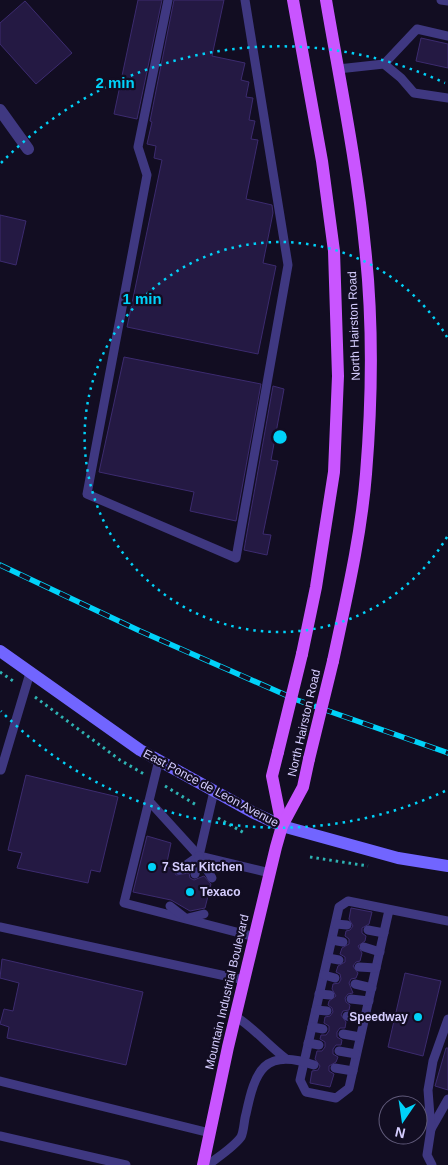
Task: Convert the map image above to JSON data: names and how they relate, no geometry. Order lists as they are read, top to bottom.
{
  "streets": {
    "main road": ["North Hairston Road", "East Ponce de Leon Avenue", "Mountain Industrial Boulevard"]
  },
  "crossings": [
    ["North Hairston Road", "East Ponce de Leon Avenue"],
    ["North Hairston Road", "Mountain Industrial Boulevard"],
    ["East Ponce de Leon Avenue", "Mountain Industrial Boulevard"]
  ],
  "places": ["7 Star Kitchen", "Texaco", "Speedway"],
  "north": "bottom",
  "rings": ["2 min", "1 min"]
}
